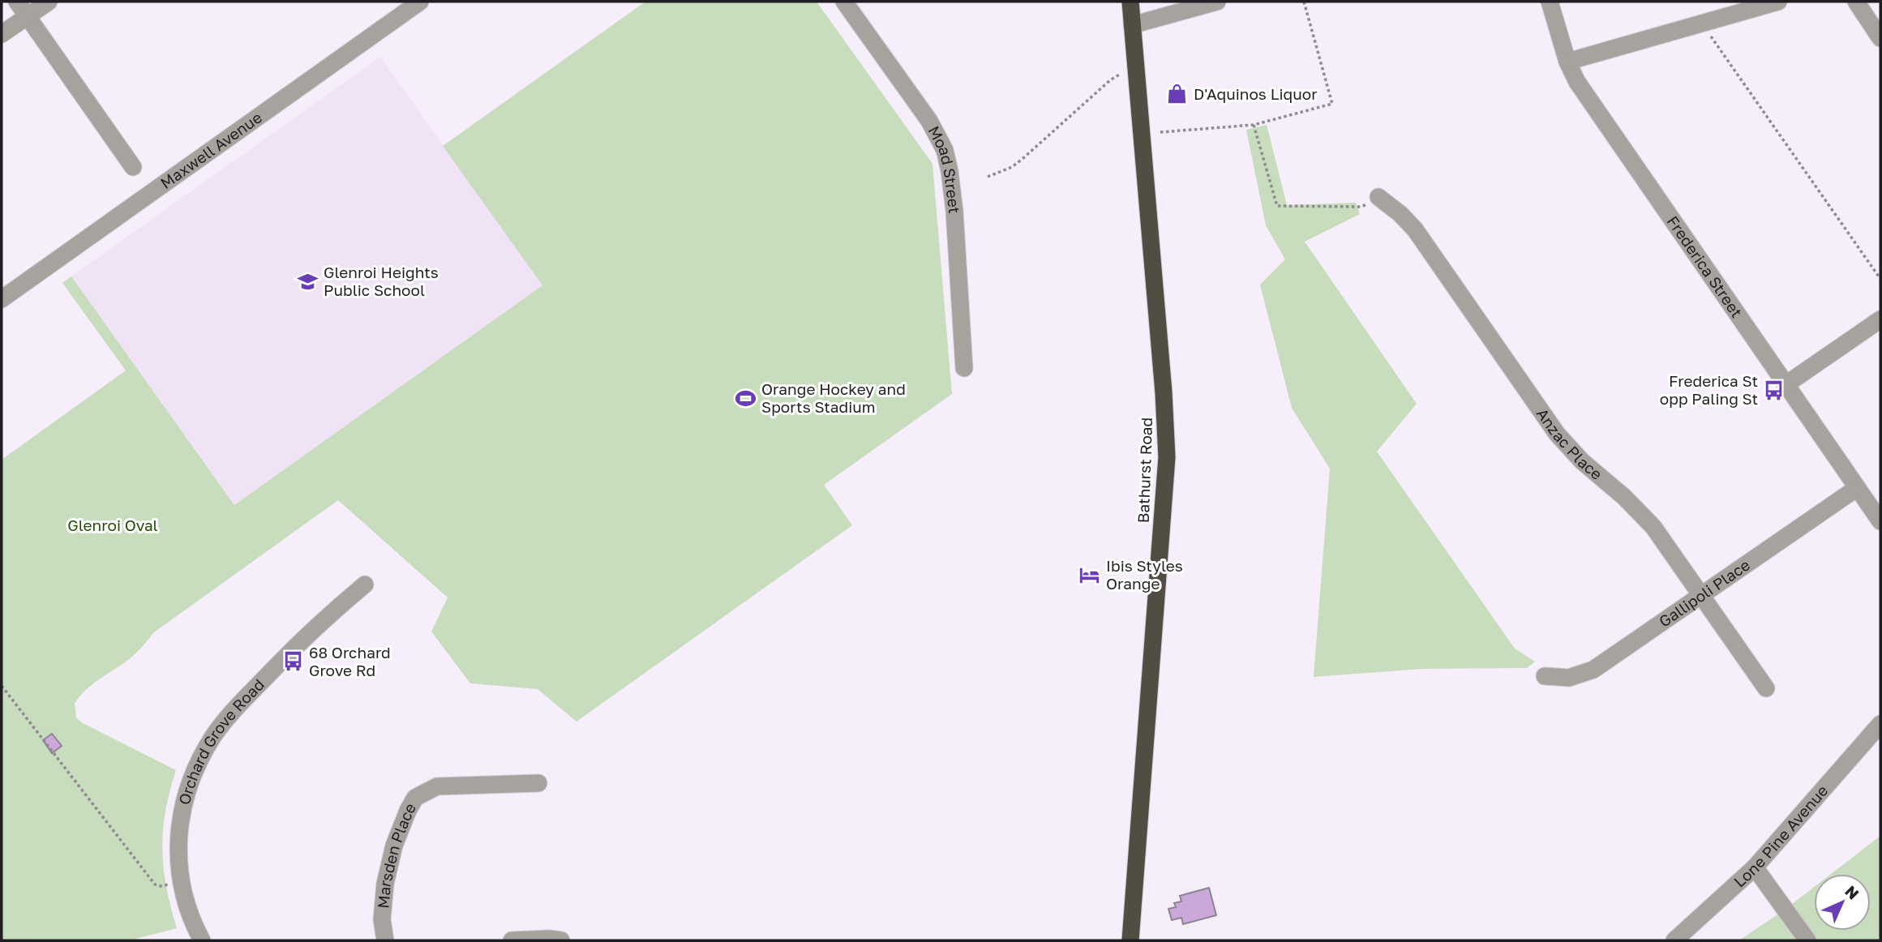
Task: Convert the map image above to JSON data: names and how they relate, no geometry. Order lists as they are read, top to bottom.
{
  "streets": {
    "highway": ["Bathurst Road"],
    "street": [
      "Maxwell Avenue",
      "Moad Street",
      "Frederica Street",
      "Anzac Place",
      "Gallipoli Place",
      "Orchard Grove Road",
      "Lone Pine Avenue",
      "Marsden Place"
    ]
  },
  "crossings": [
    ["Frederica Street", "Gallipoli Place"],
    ["Anzac Place", "Gallipoli Place"]
  ],
  "parks": ["Glenroi Oval"],
  "places": {
    "shop": ["D'Aquinos Liquor"],
    "school or university": ["Glenroi Heights Public School"],
    "bus stop": ["Frederica St opp Paling St", "68 Orchard Grove Rd"],
    "sports": ["Orange Hockey and Sports Stadium"],
    "hotel": ["Ibis Styles Orange"]
  },
  "north": "top right"
}
